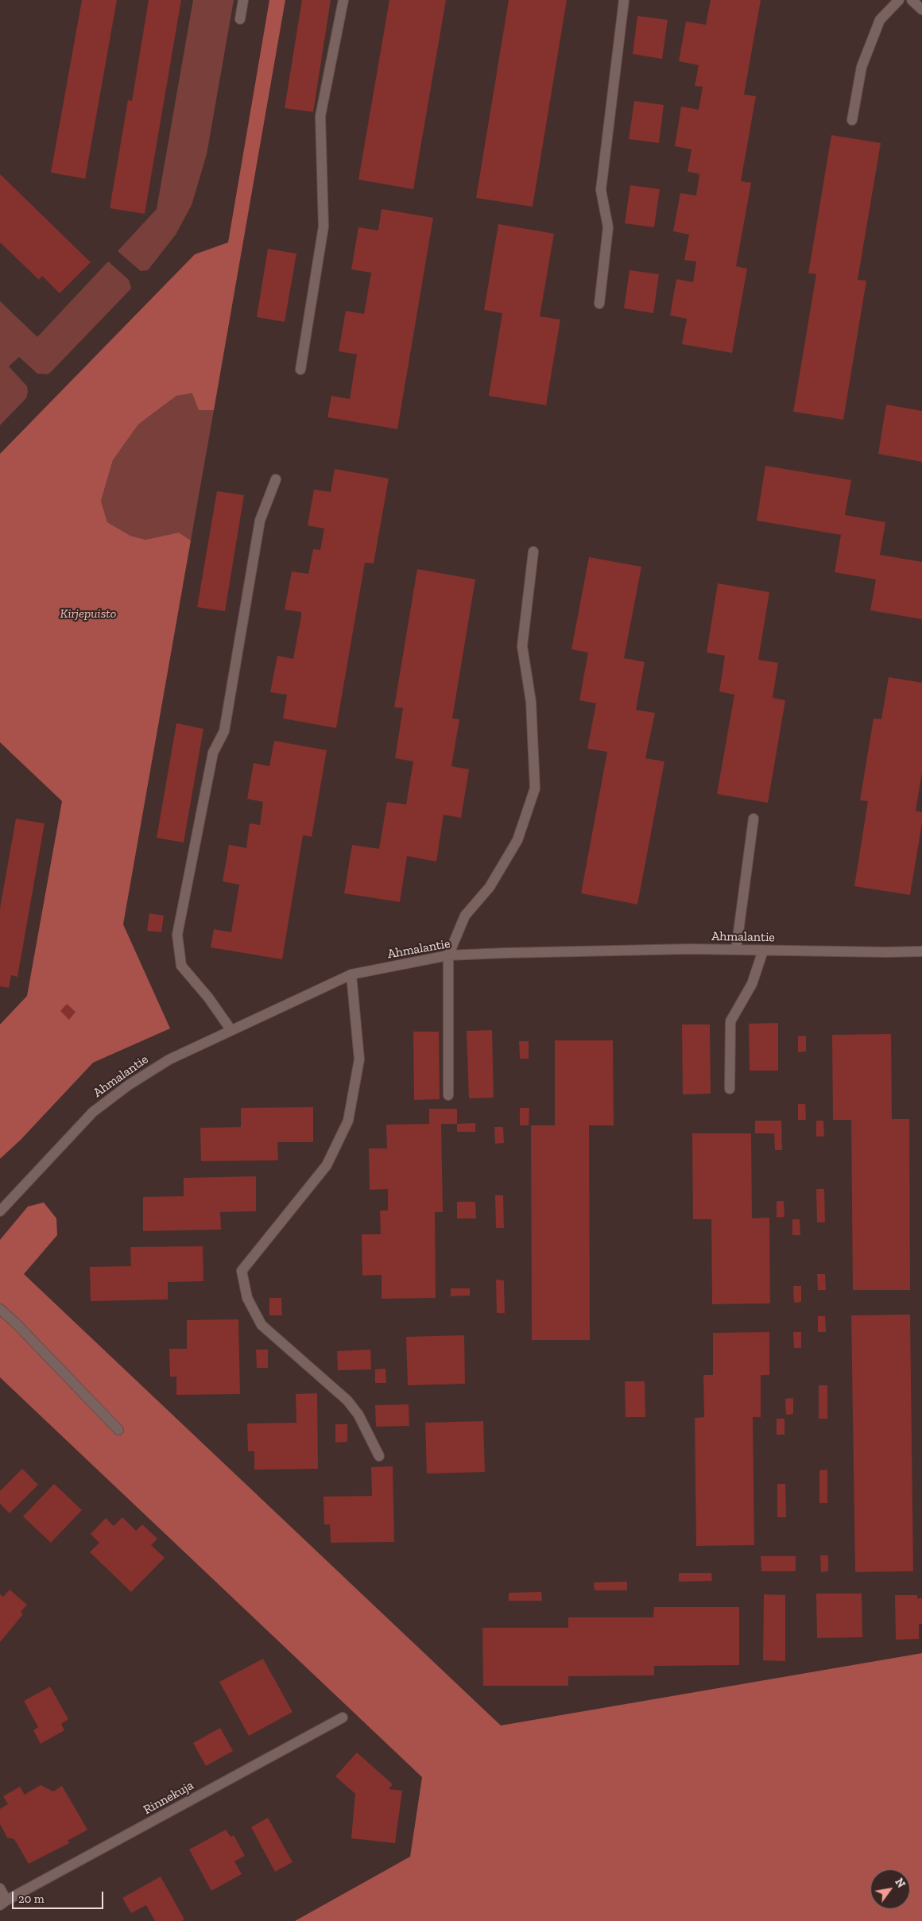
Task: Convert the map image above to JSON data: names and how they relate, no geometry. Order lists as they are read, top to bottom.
{
  "streets": {
    "street": ["Ahmalantie", "Rinnekuja"]
  },
  "parks": ["Kirjepuisto"],
  "scale_bar": "20 m",
  "north": "top right"
}
